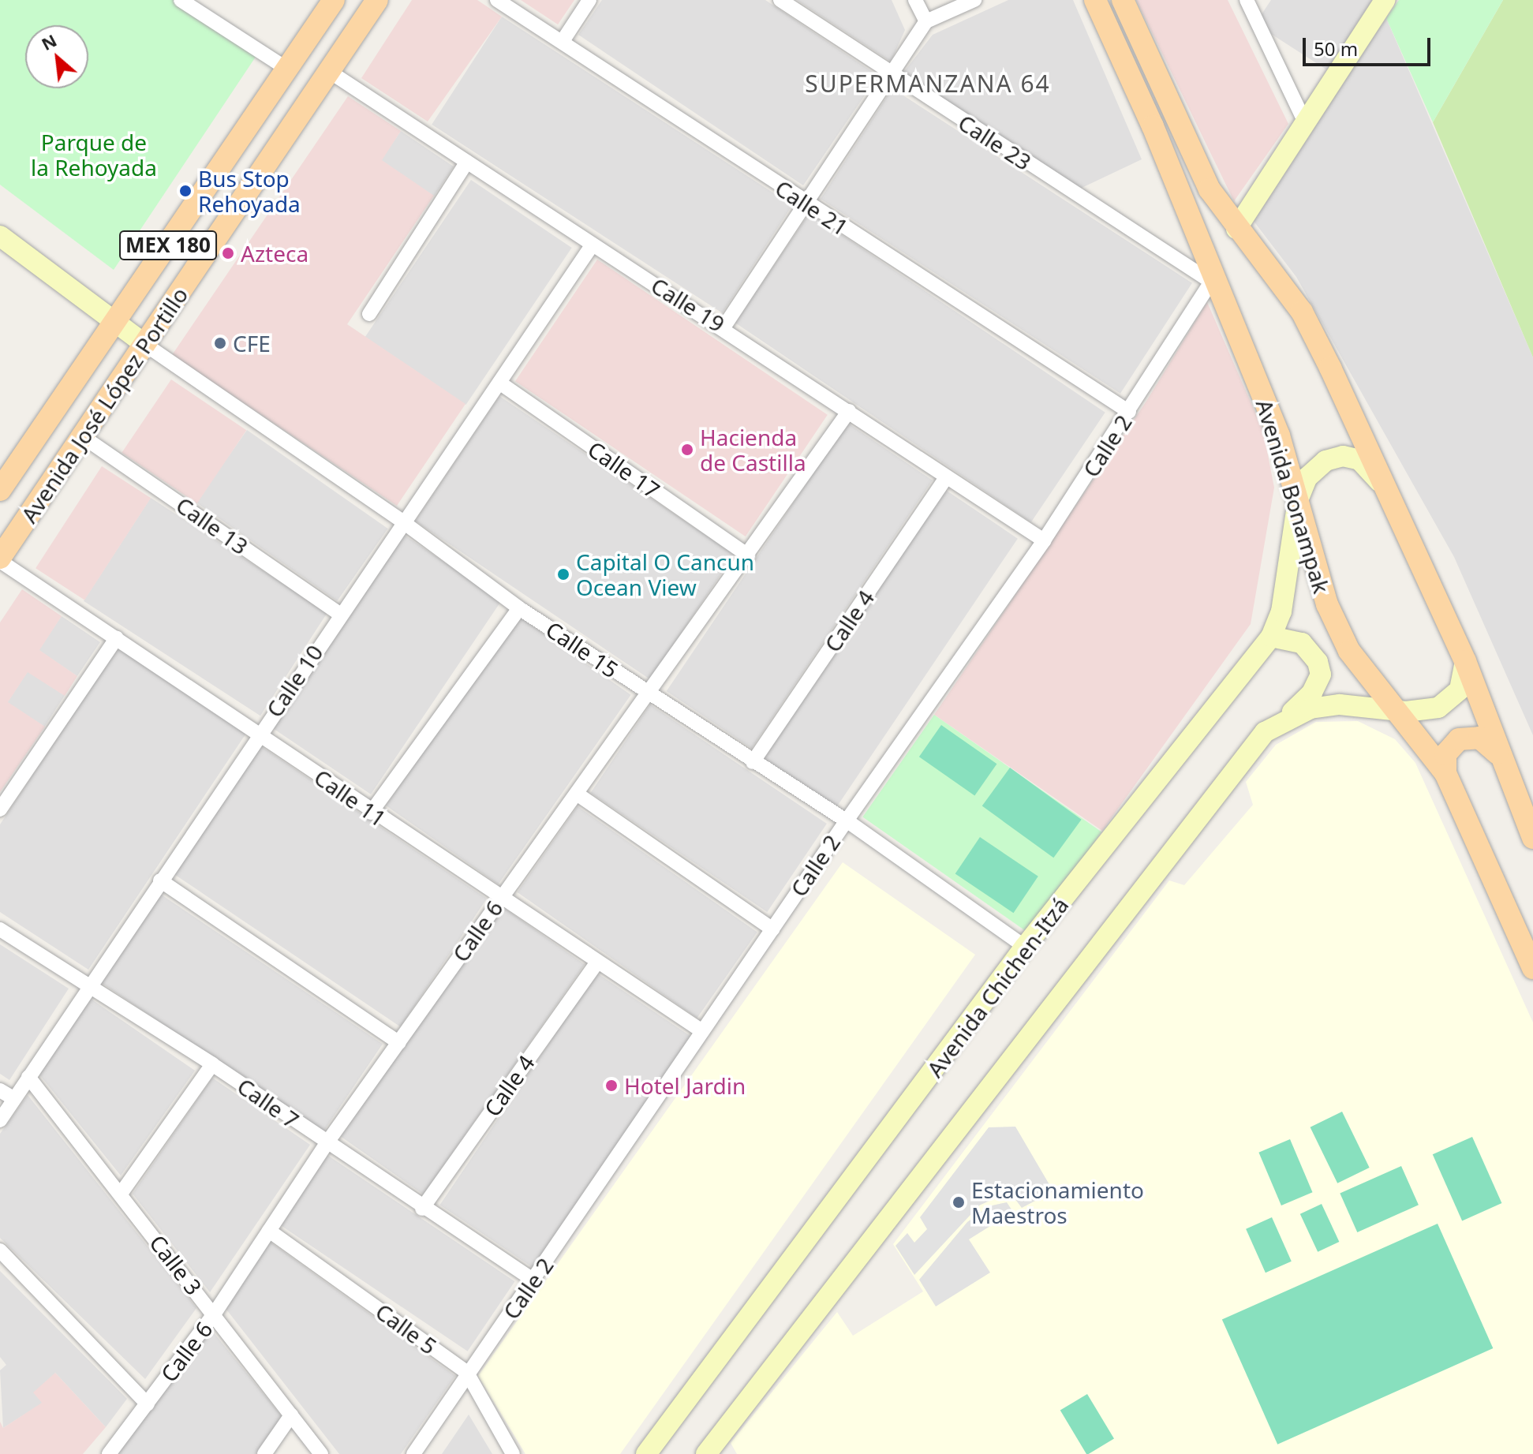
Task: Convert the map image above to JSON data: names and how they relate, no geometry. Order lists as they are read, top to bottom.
{
  "streets": {
    "main road": [
      "MEX 180",
      "Avenida José López Portillo",
      "Avenida Bonampak",
      "Avenida Chichen-Itzá"
    ],
    "street": [
      "Calle 23",
      "Calle 21",
      "Calle 19",
      "Calle 2",
      "Calle 17",
      "Calle 13",
      "Calle 4",
      "Calle 15",
      "Calle 10",
      "Calle 11",
      "Calle 6",
      "Calle 7",
      "Calle 3",
      "Calle 5"
    ]
  },
  "crossings": [
    ["Calle 23", "Calle 2"],
    ["Calle 23", "Avenida Bonampak"],
    ["Calle 21", "Calle 2"],
    ["Calle 19", "Avenida José López Portillo"],
    ["Calle 19", "Calle 2"],
    ["Calle 19", "Calle 4"],
    ["Calle 19", "Calle 10"],
    ["Calle 19", "Calle 6"],
    ["Avenida José López Portillo", "Calle 13"],
    ["Avenida José López Portillo", "Calle 15"],
    ["Avenida José López Portillo", "Calle 11"],
    ["Calle 2", "Avenida Bonampak"],
    ["Calle 2", "Calle 15"],
    ["Calle 2", "Calle 11"],
    ["Calle 2", "Calle 7"],
    ["Calle 2", "Calle 5"],
    ["Calle 17", "Calle 10"],
    ["Calle 17", "Calle 6"],
    ["Avenida Bonampak", "Avenida Chichen-Itzá"],
    ["Calle 13", "Calle 10"],
    ["Calle 4", "Calle 15"],
    ["Calle 4", "Calle 11"],
    ["Calle 4", "Calle 7"],
    ["Calle 15", "Calle 10"],
    ["Calle 15", "Calle 6"],
    ["Calle 15", "Avenida Chichen-Itzá"],
    ["Calle 10", "Calle 11"],
    ["Calle 10", "Calle 7"],
    ["Calle 10", "Calle 3"],
    ["Calle 11", "Calle 6"],
    ["Calle 6", "Calle 7"],
    ["Calle 6", "Calle 3"],
    ["Calle 6", "Calle 5"]
  ],
  "districts": ["SUPERMANZANA 64"],
  "parks": ["Parque de la Rehoyada"],
  "places": [
    "Bus Stop Rehoyada",
    "Azteca",
    "CFE",
    "Hacienda de Castilla",
    "Capital O Cancun Ocean View",
    "Hotel Jardin",
    "Estacionamiento Maestros"
  ],
  "scale_bar": "50 m",
  "north": "top left"
}
